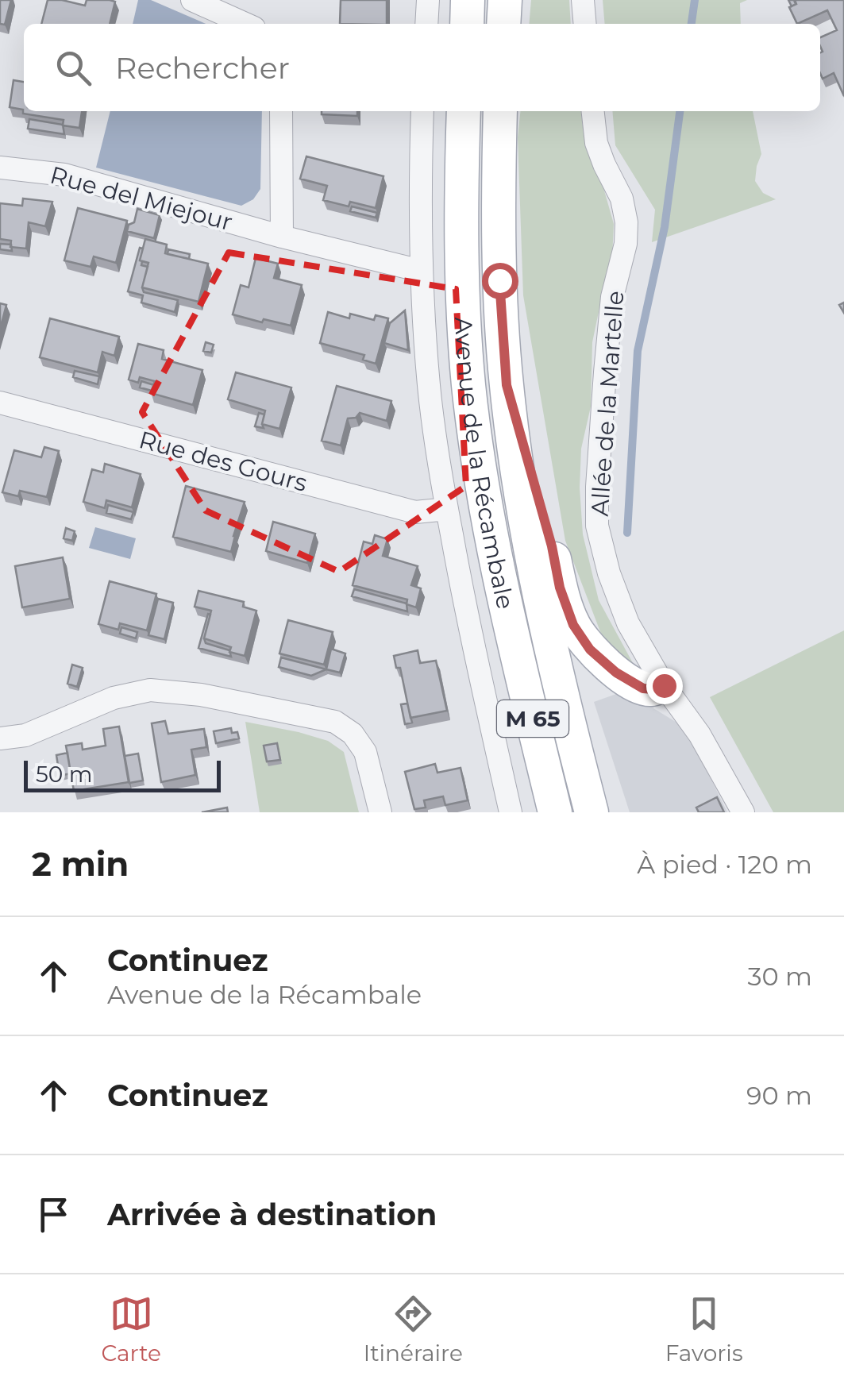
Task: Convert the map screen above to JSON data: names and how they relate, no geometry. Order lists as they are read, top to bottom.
{
  "streets": {
    "main road": ["Avenue de la Récambale", "M 65"],
    "street": ["Rue del Miejour", "Allée de la Martelle", "Rue des Gours"]
  },
  "scale_bar": "50 m",
  "page": {
    "search": "Rechercher",
    "scale": "50 m",
    "heading": ["2 min", "À pied · 120 m"],
    "list": [
      ["Continuez", "Avenue de la Récambale", "30 m"],
      ["Continuez", "90 m"],
      "Arrivée à destination"
    ],
    "nav": ["Carte", "Itinéraire", "Favoris"]
  }
}
